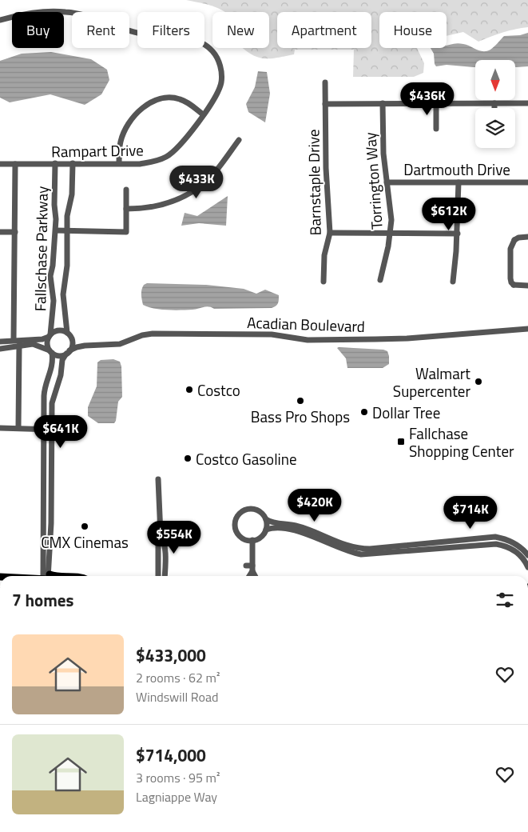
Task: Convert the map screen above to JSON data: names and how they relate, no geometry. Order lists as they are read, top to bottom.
{
  "streets": {
    "street": [
      "Rampart Drive",
      "Dartmouth Drive",
      "Torrington Way",
      "Barnstaple Drive",
      "Fallschase Parkway",
      "Acadian Boulevard"
    ]
  },
  "crossings": [
    ["Rampart Drive", "Fallschase Parkway"],
    ["Dartmouth Drive", "Torrington Way"],
    ["Fallschase Parkway", "Acadian Boulevard"]
  ],
  "places": {
    "other": [
      "Walmart Supercenter",
      "Costco",
      "Bass Pro Shops",
      "Dollar Tree",
      "Costco Gasoline",
      "CMX Cinemas"
    ],
    "transit": ["Fallchase Shopping Center"]
  },
  "north": "bottom",
  "page": {
    "chip": [
      "Buy",
      "Rent",
      "Filters",
      "New",
      "Apartment",
      "House"
    ],
    "price": [
      "$436K",
      "$433K",
      "$612K",
      "$641K",
      "$420K",
      "$714K",
      "$554K"
    ],
    "heading": "7 homes",
    "list": [
      {
        "name": "$433,000",
        "note": "2 rooms · 62 m² · Windswill Road"
      },
      {
        "name": "$714,000",
        "note": "3 rooms · 95 m² · Lagniappe Way"
      }
    ]
  }
}
